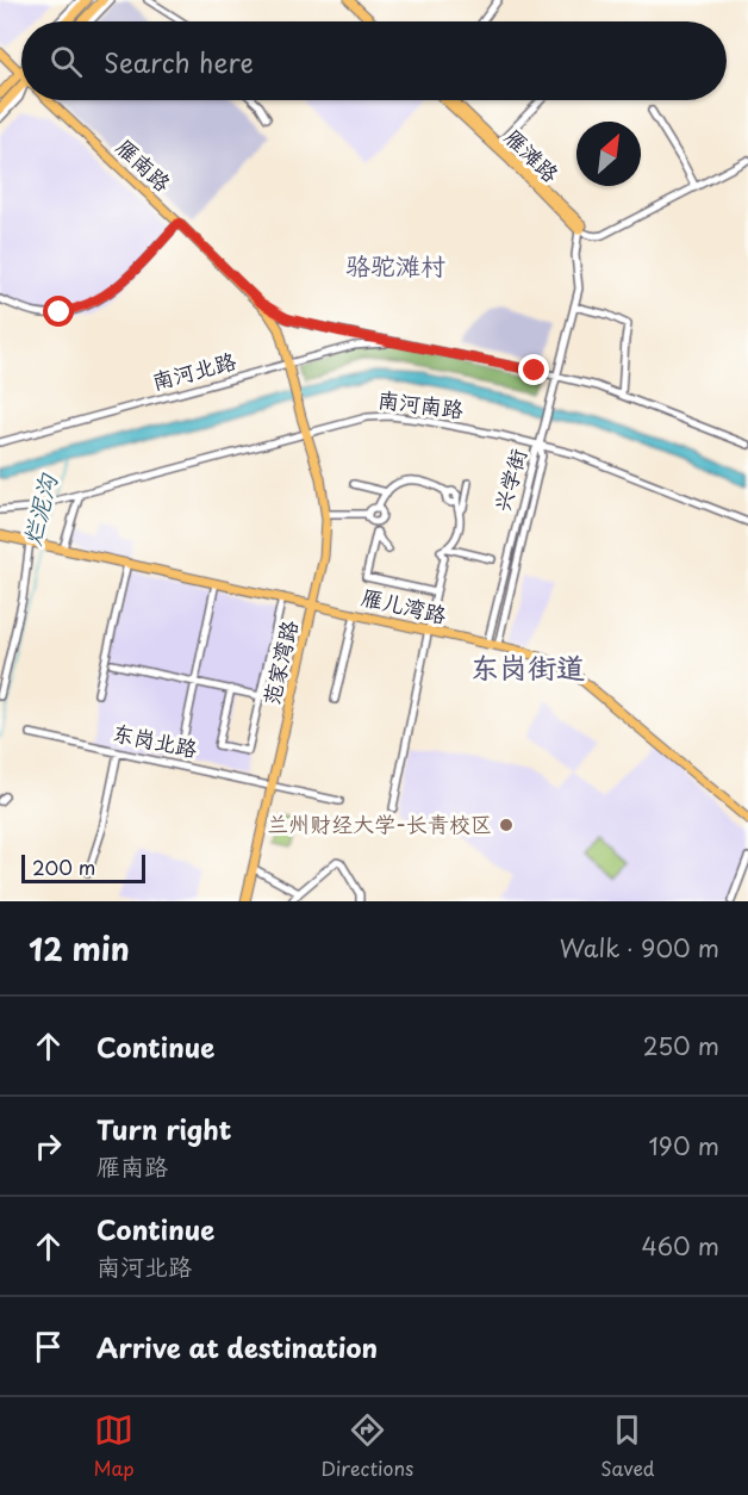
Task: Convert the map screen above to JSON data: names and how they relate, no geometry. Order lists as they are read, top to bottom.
{
  "streets": {
    "main road": [
      "雁滩路",
      "雁南路",
      "雁儿湾路",
      "范家湾路"
    ],
    "street": [
      "南河北路",
      "南河南路",
      "兴学街",
      "东岗北路"
    ]
  },
  "crossings": [
    ["雁南路", "南河北路"],
    ["雁南路", "范家湾路"],
    ["南河南路", "兴学街"],
    ["南河南路", "范家湾路"],
    ["兴学街", "雁儿湾路"],
    ["雁儿湾路", "范家湾路"],
    ["范家湾路", "东岗北路"]
  ],
  "districts": ["骆驼滩村", "东岗街道"],
  "water": ["烂泥沟"],
  "places": ["兰州财经大学-长青校区"],
  "scale_bar": "200 m",
  "north": "top right",
  "page": {
    "search": "Search here",
    "scale": "200 m",
    "heading": ["12 min", "Walk · 900 m"],
    "list": [
      ["Continue", "250 m"],
      ["Turn right", "雁南路", "190 m"],
      ["Continue", "南河北路", "460 m"],
      "Arrive at destination"
    ],
    "nav": ["Map", "Directions", "Saved"]
  }
}
